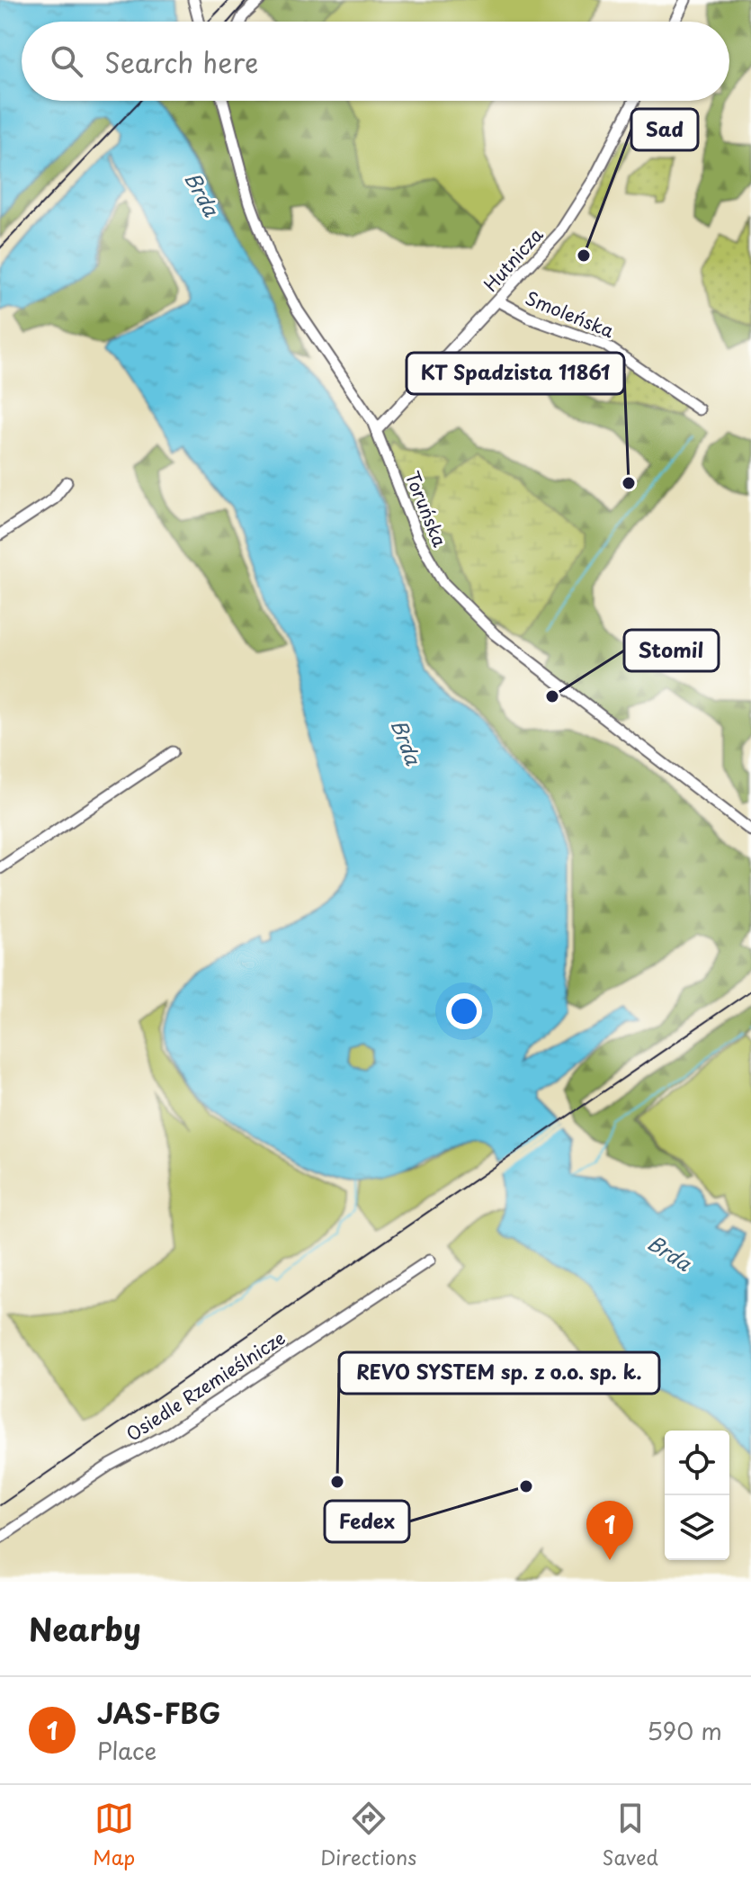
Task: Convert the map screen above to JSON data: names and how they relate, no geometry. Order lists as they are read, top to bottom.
{
  "streets": {
    "street": [
      "Hutnicza",
      "Smoleńska",
      "Toruńska",
      "Osiedle Rzemieślnicze"
    ]
  },
  "crossings": [
    ["Hutnicza", "Smoleńska"],
    ["Hutnicza", "Toruńska"]
  ],
  "water": ["Brda"],
  "places": [
    "Sad",
    "KT Spadzista 11861",
    "Stomil",
    "REVO SYSTEM sp. z o.o. sp. k.",
    "Fedex"
  ],
  "page": {
    "search": "Search here",
    "pins": "1",
    "heading": "Nearby",
    "list": [
      {
        "mark": "1",
        "name": "JAS-FBG",
        "note": "Place",
        "value": "590 m"
      }
    ],
    "nav": ["Map", "Directions", "Saved"]
  }
}
